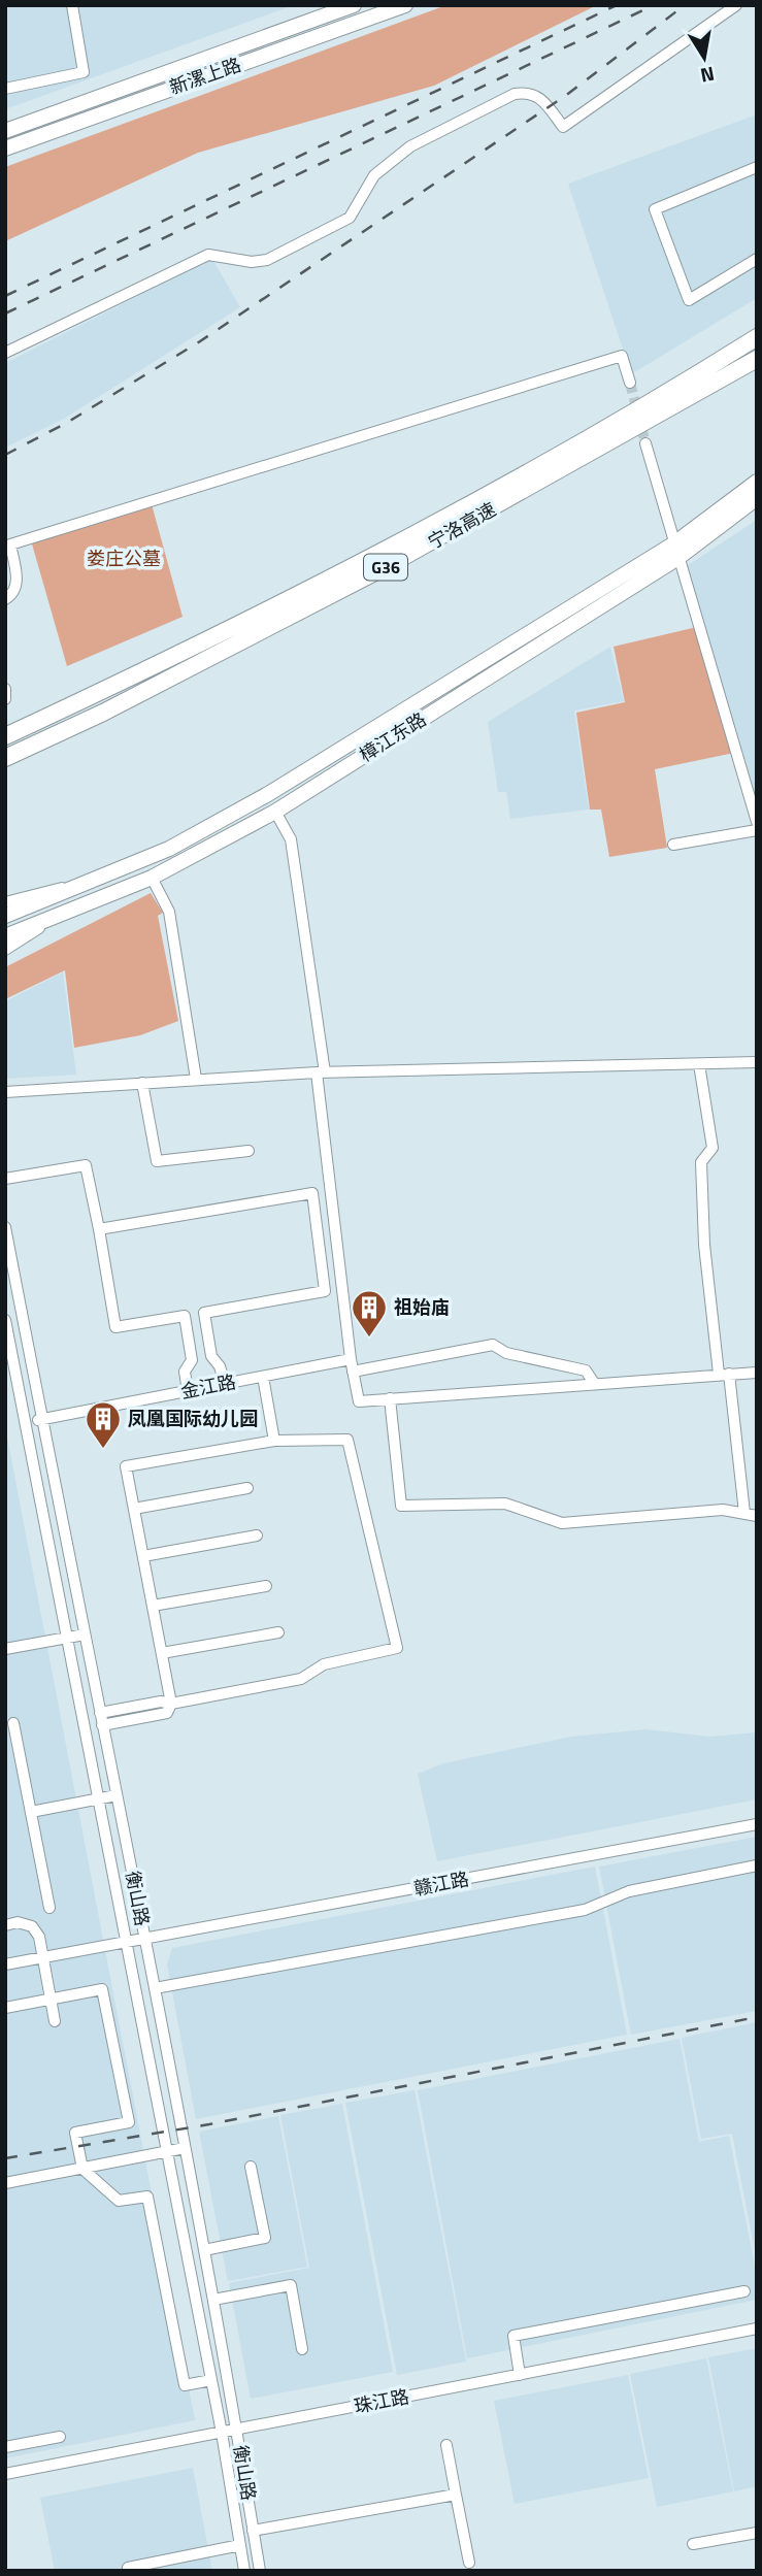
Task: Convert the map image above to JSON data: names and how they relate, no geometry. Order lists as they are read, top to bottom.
{
  "streets": {
    "highway": ["宁洛高速", "G36"],
    "main road": ["新漯上路", "樟江东路"],
    "street": [
      "金江路",
      "赣江路",
      "衡山路",
      "珠江路"
    ]
  },
  "crossings": [
    ["金江路", "衡山路"],
    ["赣江路", "衡山路"],
    ["衡山路", "珠江路"]
  ],
  "parks": ["娄庄公墓"],
  "places": {
    "building": ["祖始庙", "凤凰国际幼儿园"]
  },
  "north": "bottom"
}
